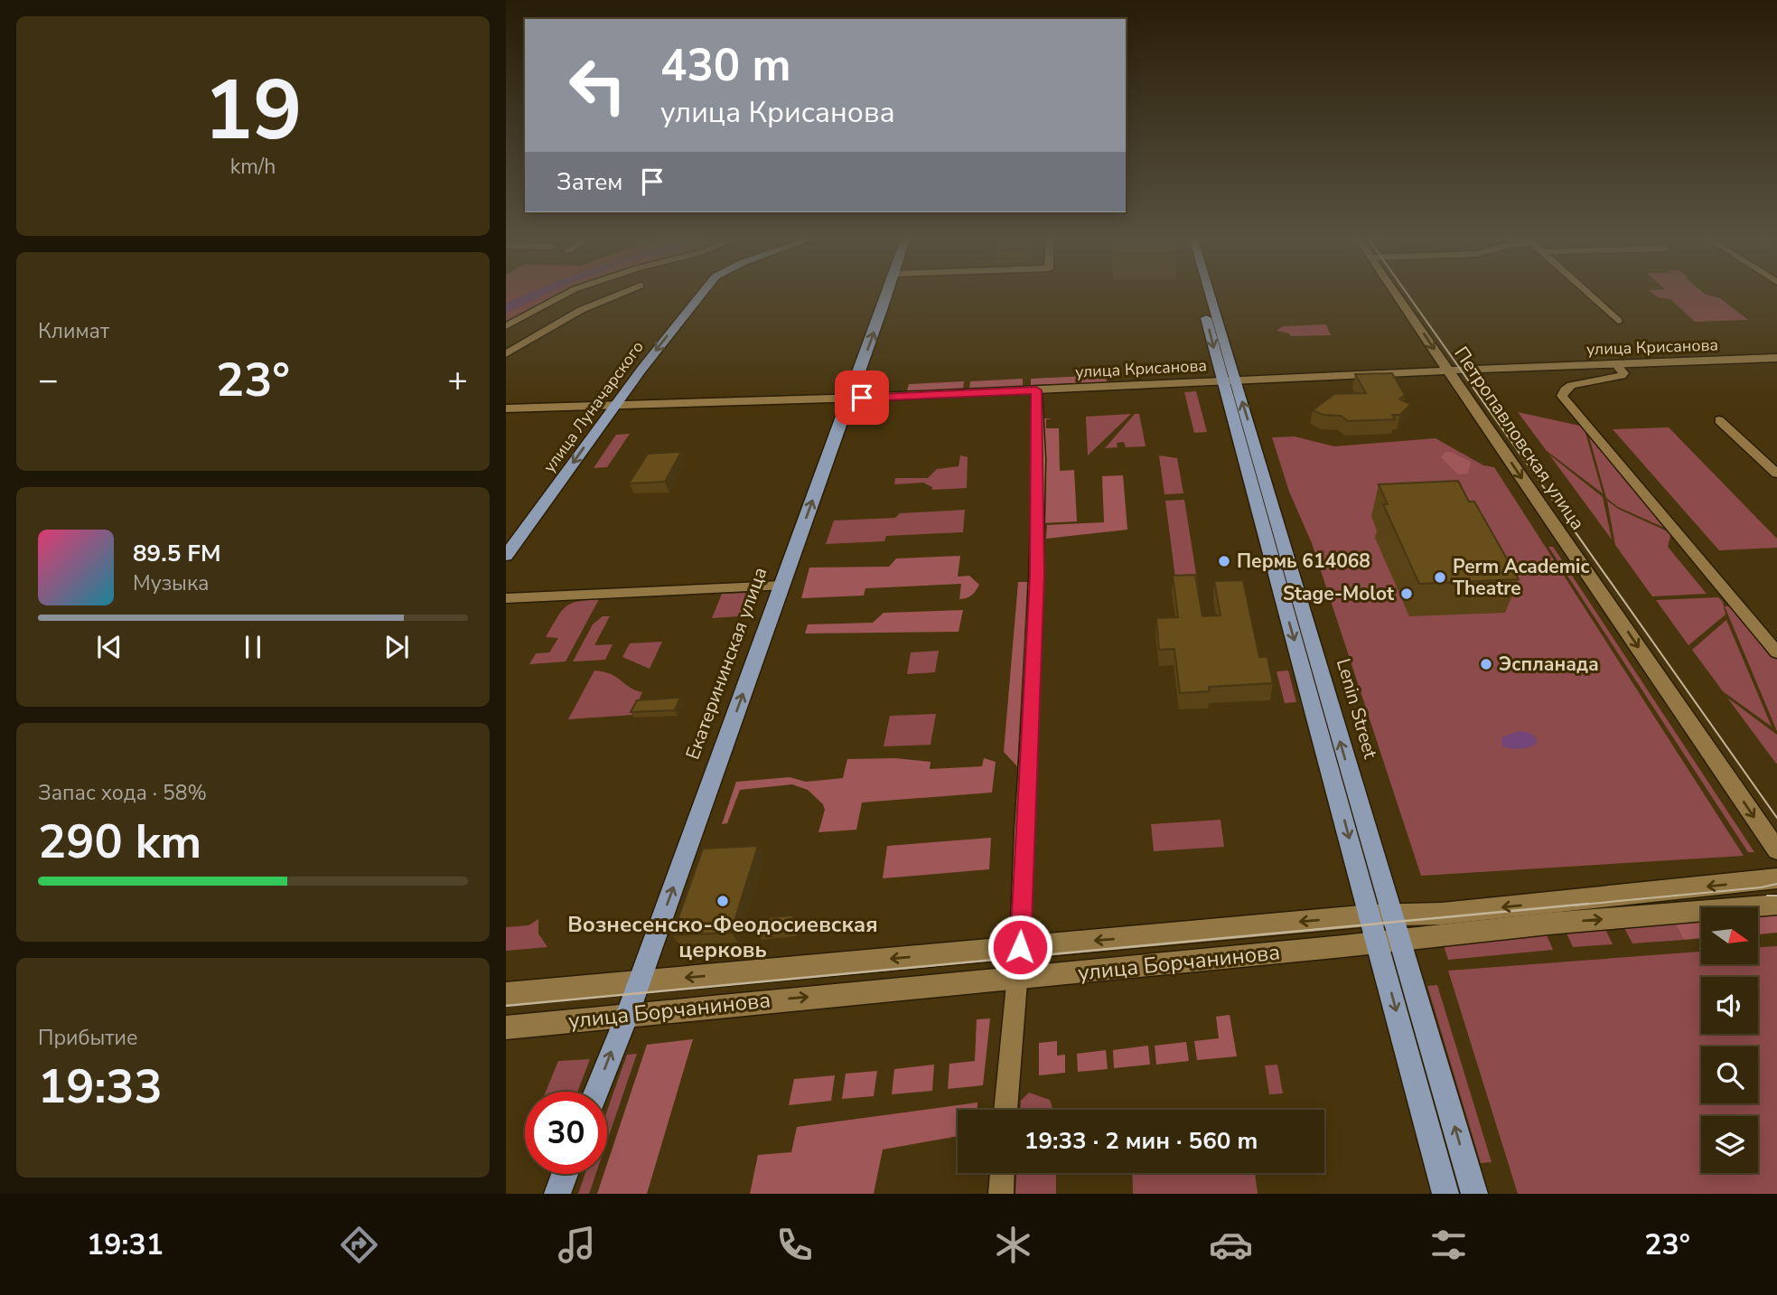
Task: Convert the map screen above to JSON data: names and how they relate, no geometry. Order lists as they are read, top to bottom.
{
  "streets": {
    "main road": [
      "улица Крисанова",
      "улица Луначарского",
      "Петропавловская улица",
      "Екатерининская улица",
      "улица Борчанинова"
    ]
  },
  "crossings": [
    ["улица Крисанова", "улица Луначарского"],
    ["улица Крисанова", "Петропавловская улица"],
    ["улица Крисанова", "Екатерининская улица"],
    ["Екатерининская улица", "улица Борчанинова"]
  ],
  "one_way": ["улица Луначарского", "Петропавловская улица", "Екатерининская улица"],
  "places": [
    "Пермь 614068",
    "Perm Academic Theatre",
    "Stage-Molot",
    "Эспланада",
    "Вознесенско-Феодосиевская церковь"
  ],
  "north": "right",
  "page": {
    "tile": [
      ["19", "km/h"],
      "Климат",
      ["Запас хода · 58%", "290 km"],
      ["Прибытие", "19:33"]
    ],
    "turn": ["430 m", "улица Крисанова"],
    "then": "Затем",
    "heat": ["−", "23°", "+"],
    "song": ["89.5 FM", "Музыка"],
    "limit": "30",
    "trip": "19:33 · 2 мин · 560 m",
    "tabs": ["19:31", "23°"]
  }
}
